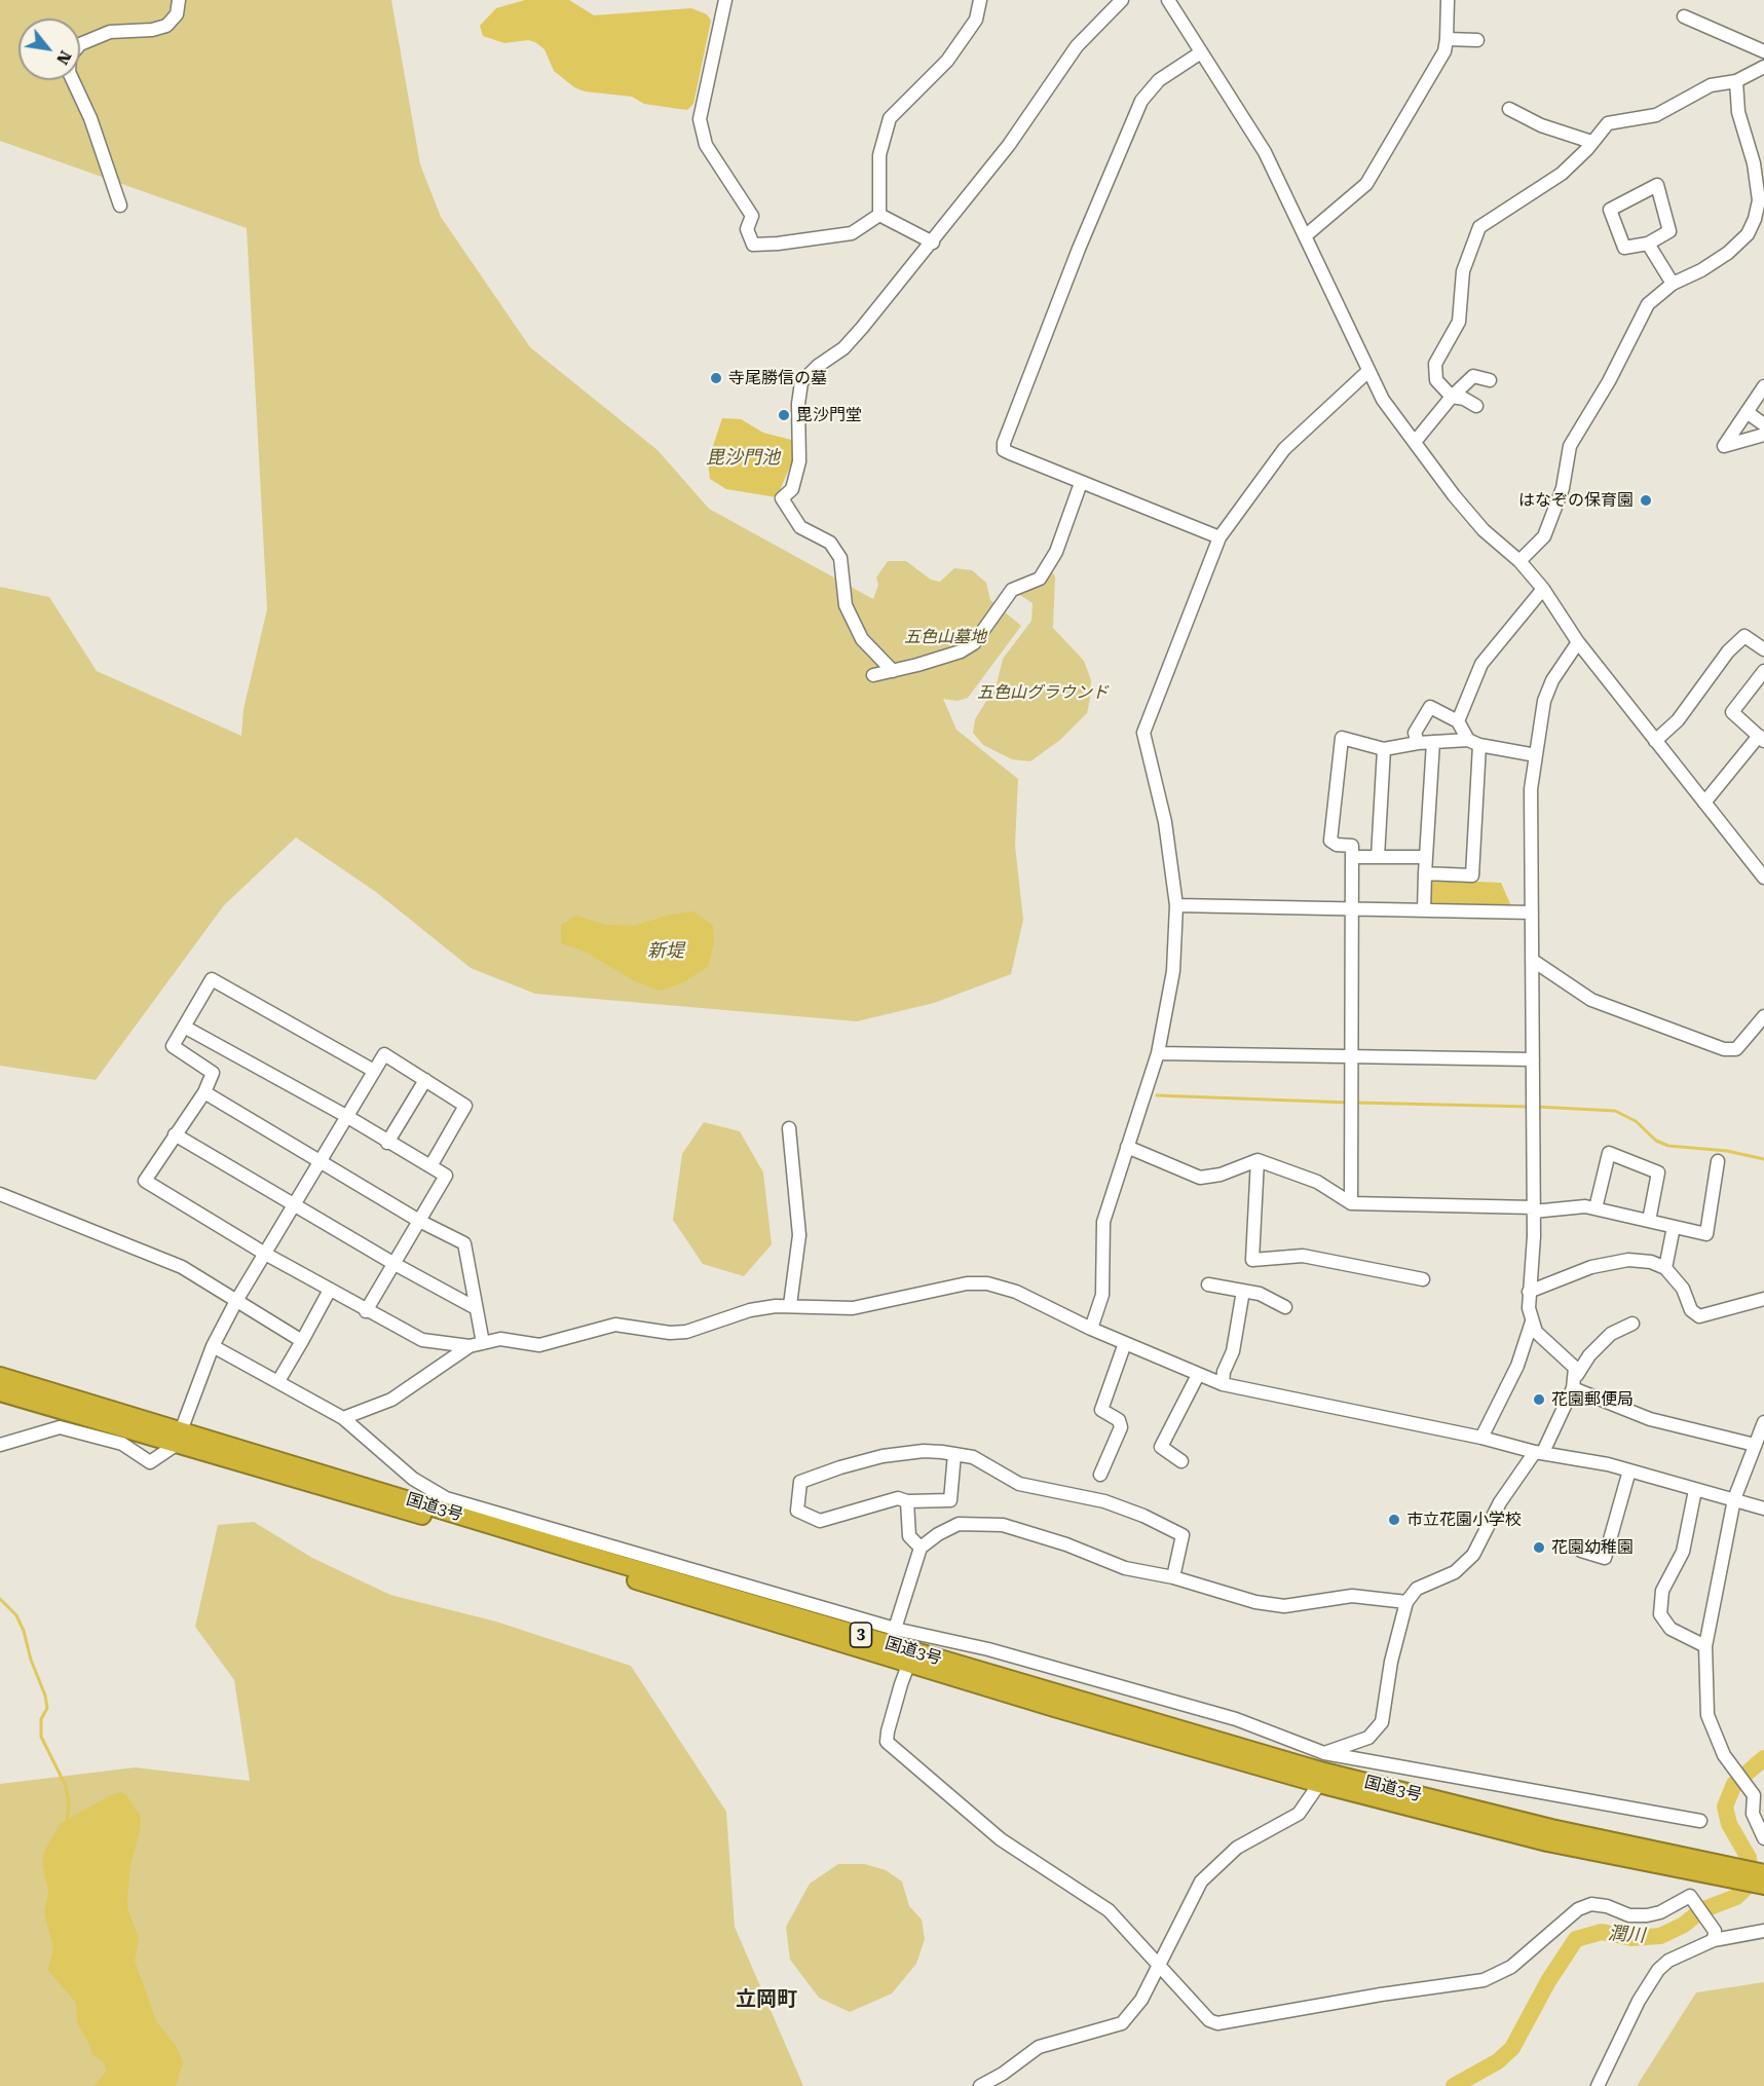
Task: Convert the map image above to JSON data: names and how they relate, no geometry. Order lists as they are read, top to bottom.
{
  "streets": {
    "highway": ["国道3号", "3"]
  },
  "districts": ["立岡町"],
  "water": ["毘沙門池", "新堤", "潤川"],
  "parks": ["五色山墓地", "五色山グラウンド"],
  "places": [
    "寺尾勝信の墓",
    "毘沙門堂",
    "はなぞの保育園",
    "花園郵便局",
    "市立花園小学校",
    "花園幼稚園"
  ],
  "north": "bottom right"
}
